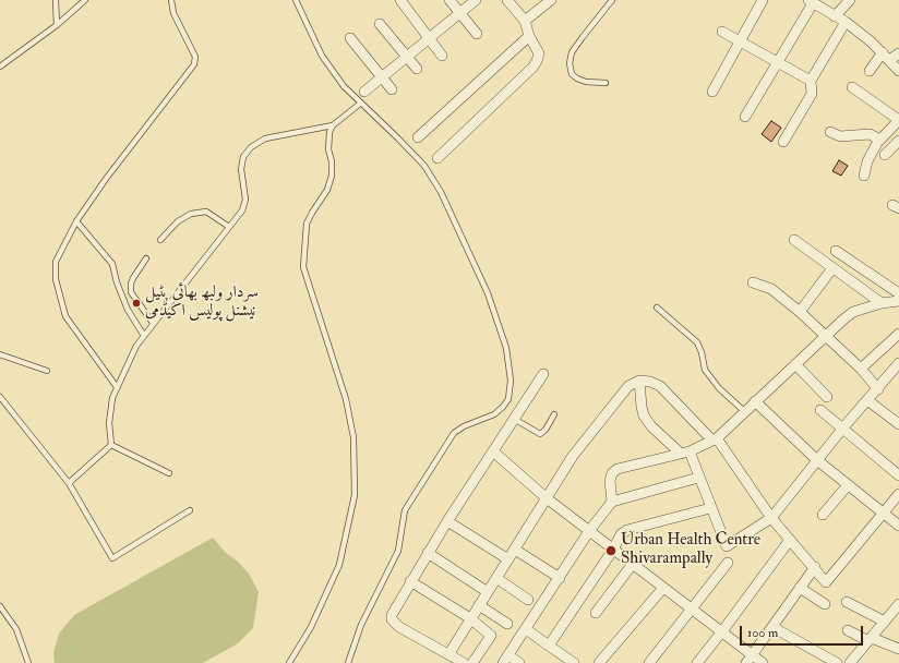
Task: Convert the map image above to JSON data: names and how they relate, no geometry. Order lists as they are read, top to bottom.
{
  "places": ["سردار ولبھ بھائی پٹیل نیشنل پولیس اکیڈمی", "Urban Health Centre Shivarampally"],
  "scale_bar": "100 m"
}
